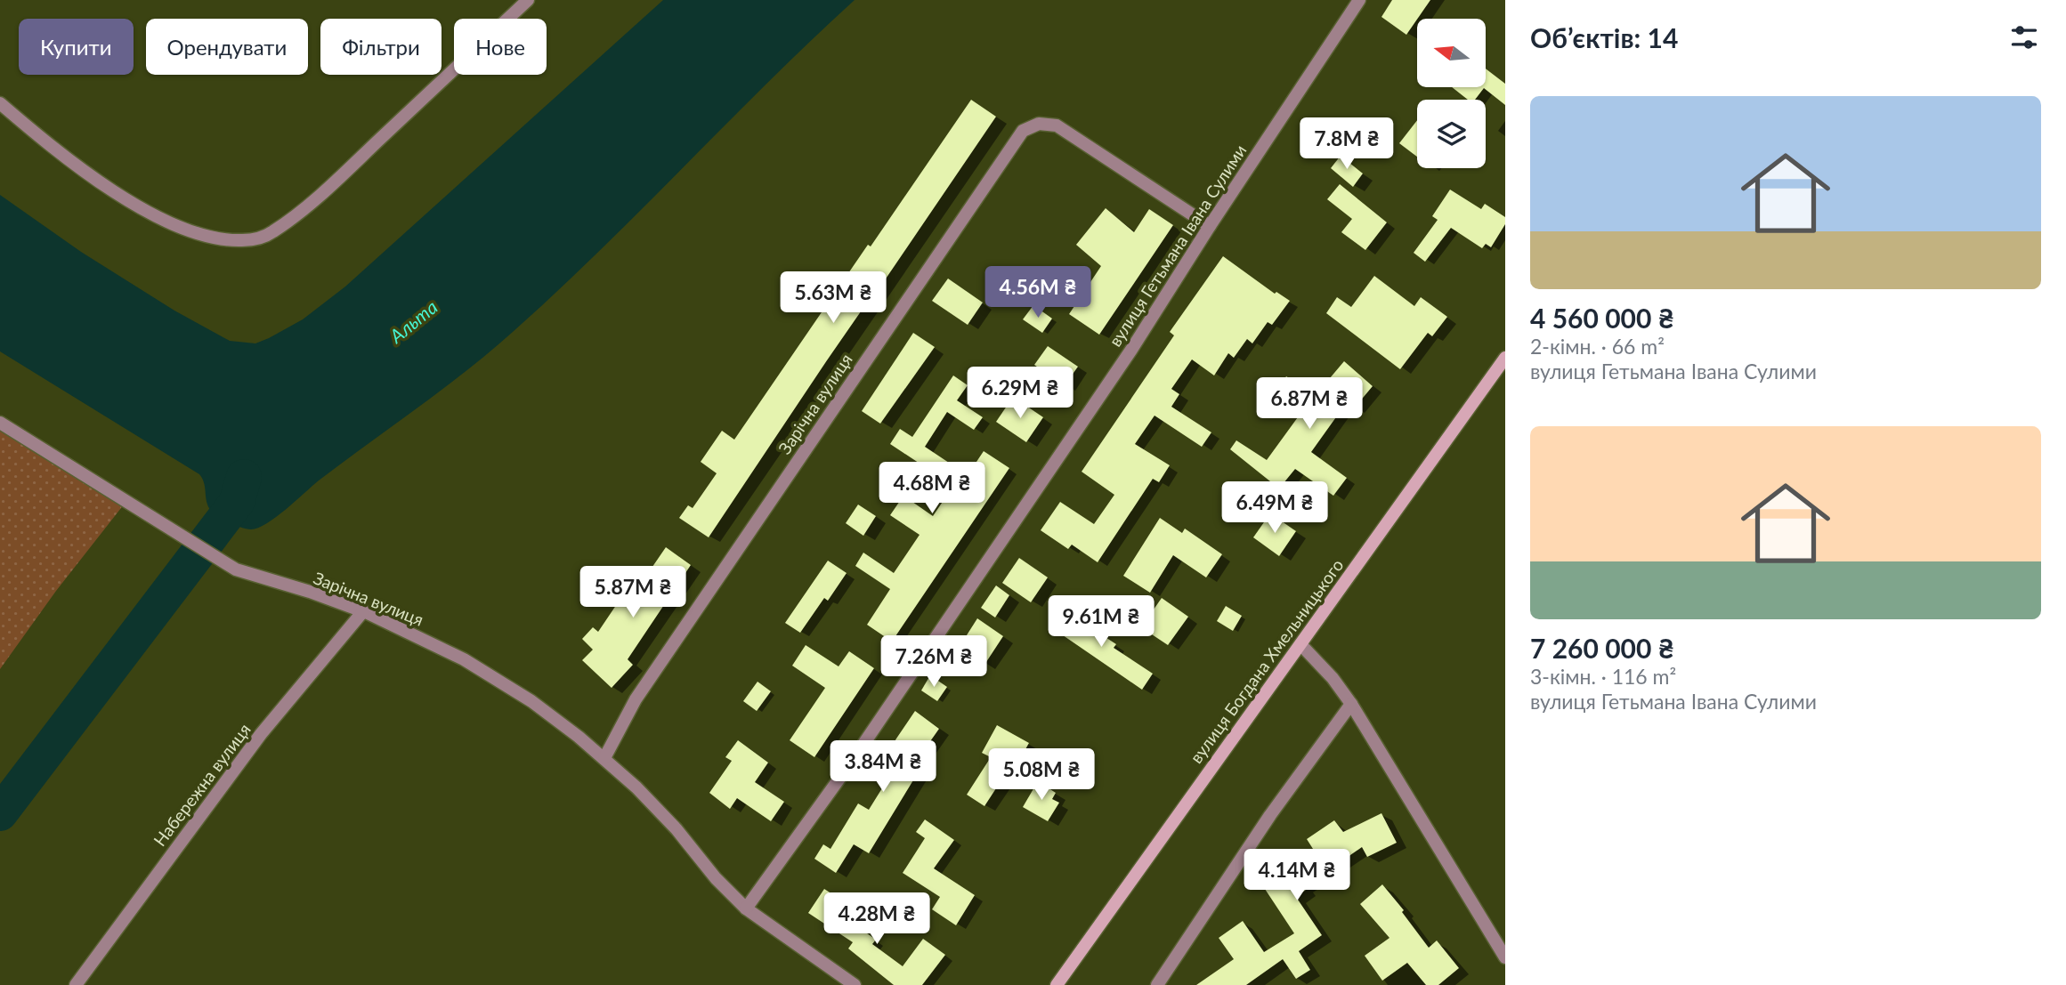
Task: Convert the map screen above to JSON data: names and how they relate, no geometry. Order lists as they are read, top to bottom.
{
  "streets": {
    "main road": ["вулиця Богдана Хмельницького"],
    "street": ["вулиця Гетьмана Івана Сулими", "Зарічна вулиця", "Набережна вулиця"]
  },
  "crossings": [
    ["вулиця Гетьмана Івана Сулими", "Зарічна вулиця"],
    ["Зарічна вулиця", "Набережна вулиця"]
  ],
  "water": ["Альта"],
  "north": "left",
  "page": {
    "heading": "Об’єктів: 14",
    "chip": [
      "Купити",
      "Орендувати",
      "Фільтри",
      "Нове"
    ],
    "list": [
      {
        "name": "4 560 000 ₴",
        "note": "2-кімн. · 66 m² · вулиця Гетьмана Івана Сулими"
      },
      {
        "name": "7 260 000 ₴",
        "note": "3-кімн. · 116 m² · вулиця Гетьмана Івана Сулими"
      }
    ],
    "price": [
      "7.8M ₴",
      "4.56M ₴",
      "5.63M ₴",
      "6.29M ₴",
      "6.87M ₴",
      "4.68M ₴",
      "6.49M ₴",
      "5.87M ₴",
      "9.61M ₴",
      "7.26M ₴",
      "3.84M ₴",
      "5.08M ₴",
      "4.14M ₴",
      "4.28M ₴"
    ]
  }
}
